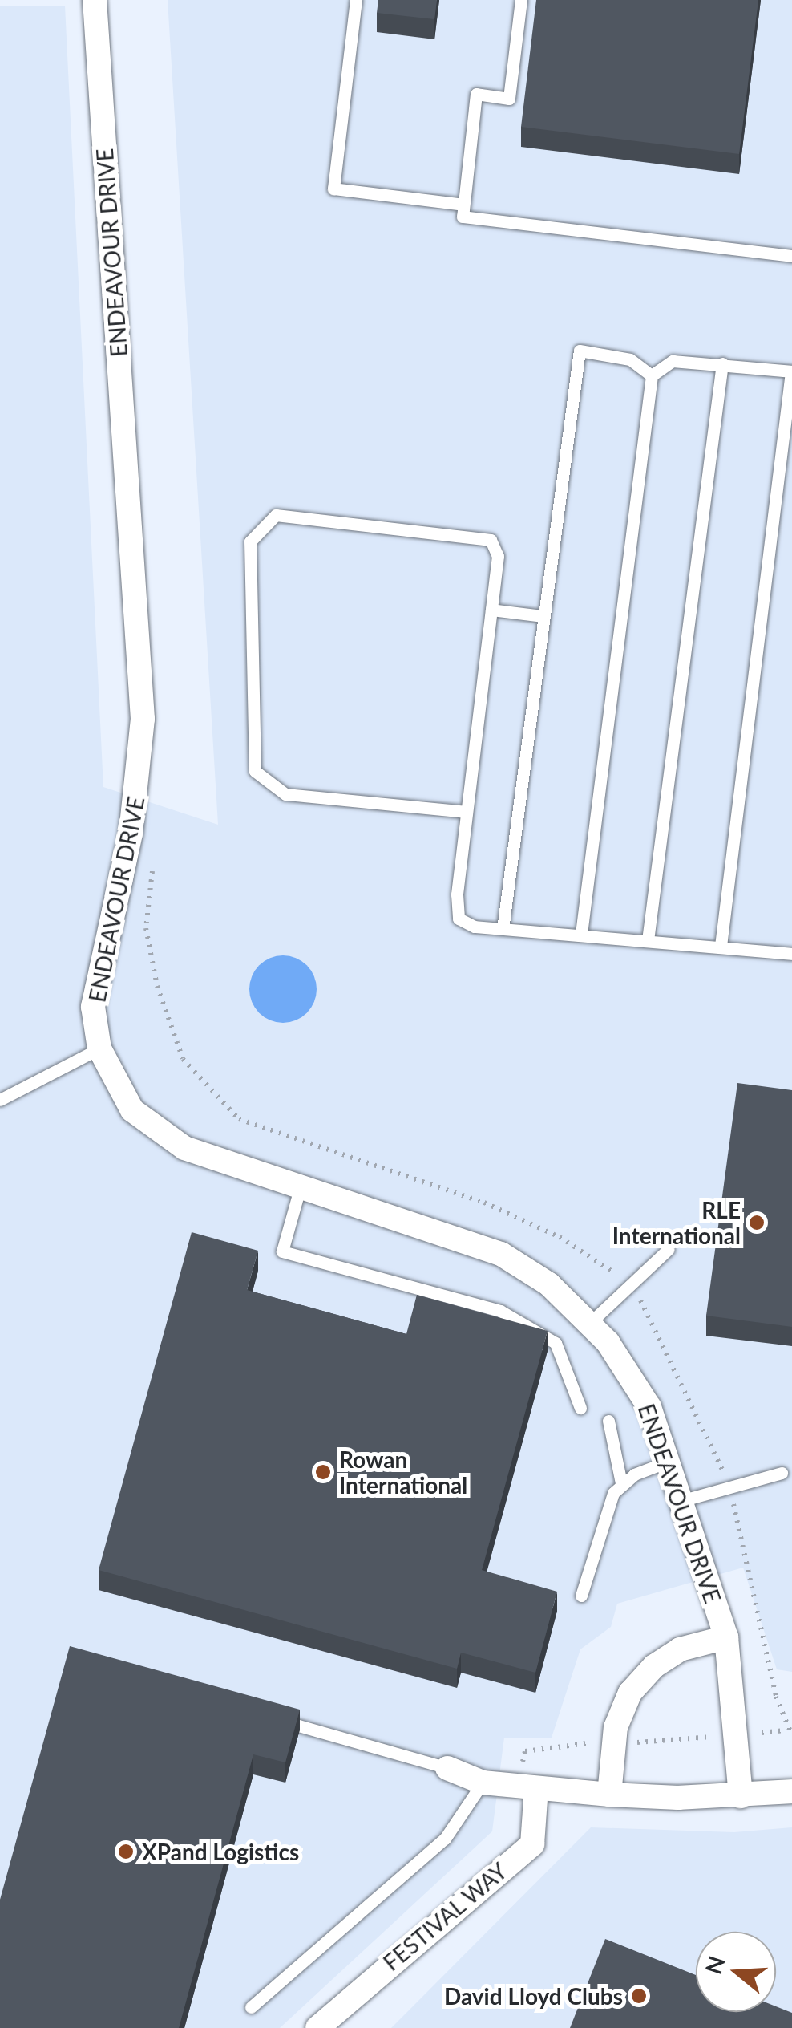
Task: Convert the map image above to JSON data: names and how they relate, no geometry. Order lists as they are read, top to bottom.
{
  "streets": {
    "street": ["ENDEAVOUR DRIVE", "FESTIVAL WAY"]
  },
  "places": [
    "RLE International",
    "Rowan International",
    "XPand Logistics",
    "David Lloyd Clubs"
  ],
  "north": "left"
}
